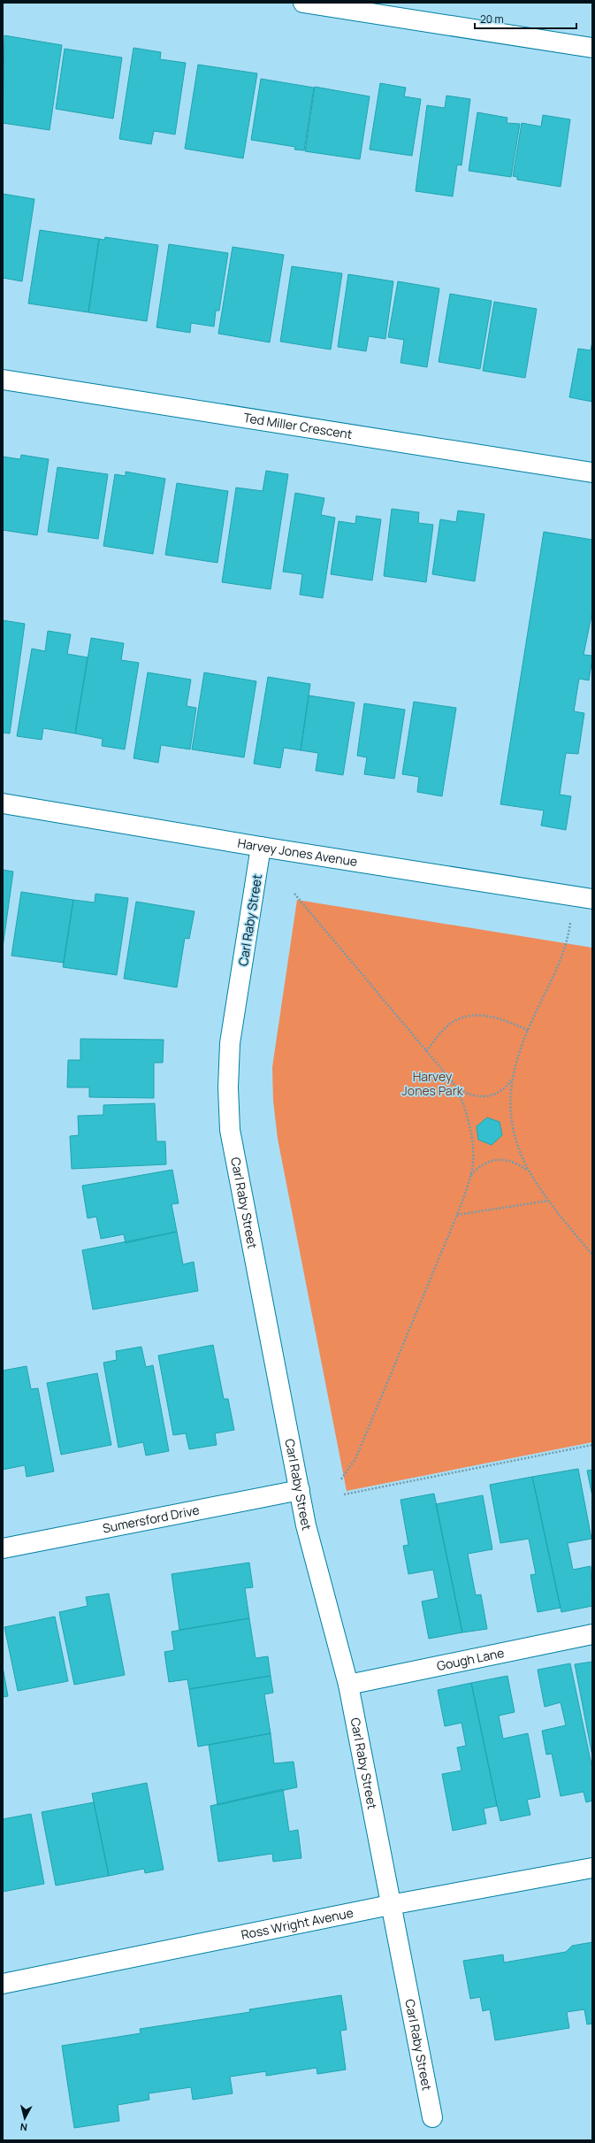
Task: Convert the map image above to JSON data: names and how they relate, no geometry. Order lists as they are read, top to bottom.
{
  "streets": {
    "street": [
      "Ted Miller Crescent",
      "Harvey Jones Avenue",
      "Carl Raby Street",
      "Sumersford Drive",
      "Gough Lane",
      "Ross Wright Avenue"
    ]
  },
  "crossings": [
    ["Harvey Jones Avenue", "Carl Raby Street"],
    ["Carl Raby Street", "Sumersford Drive"],
    ["Carl Raby Street", "Gough Lane"],
    ["Carl Raby Street", "Ross Wright Avenue"]
  ],
  "parks": ["Harvey Jones Park"],
  "scale_bar": "20 m",
  "north": "bottom"
}
